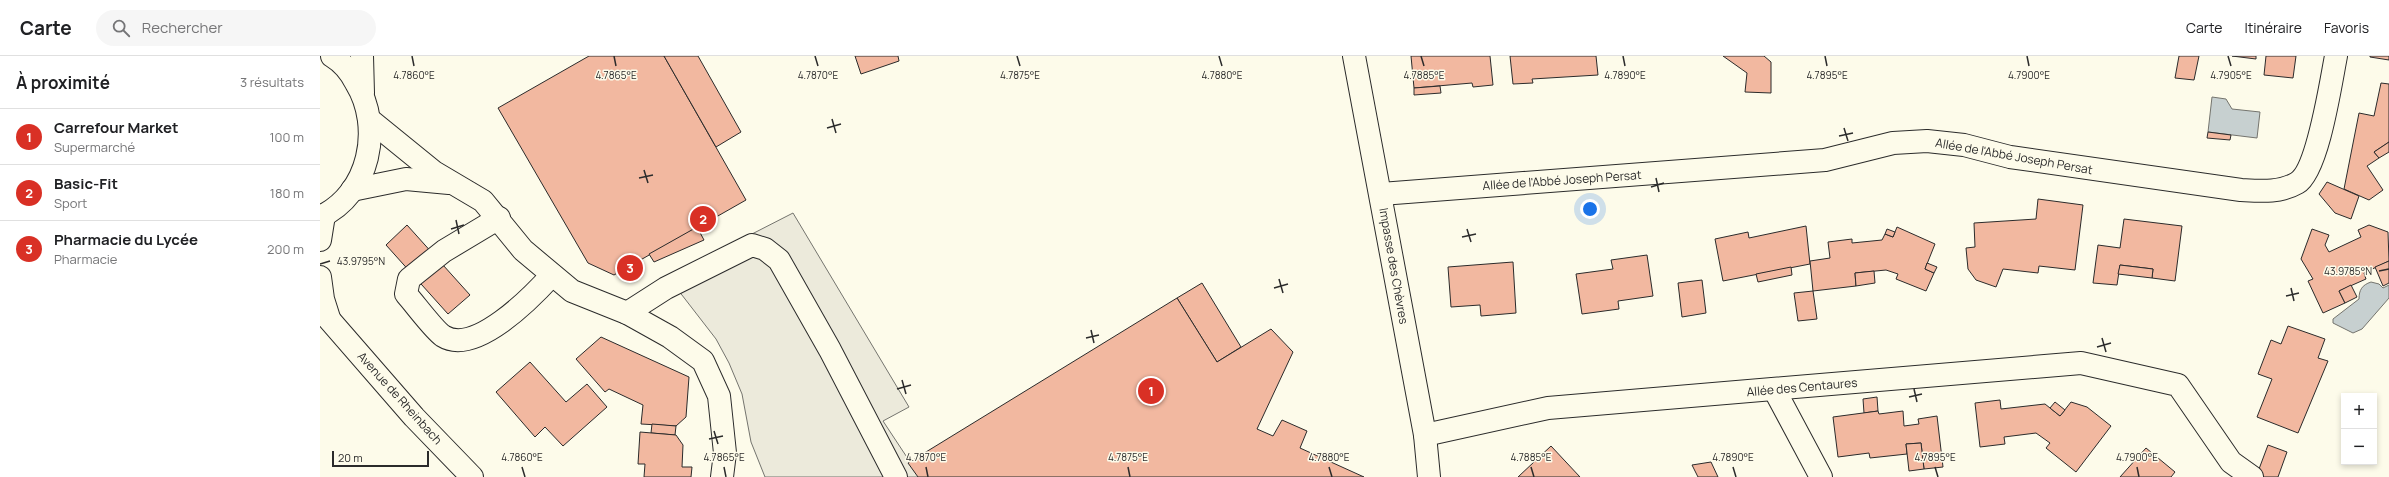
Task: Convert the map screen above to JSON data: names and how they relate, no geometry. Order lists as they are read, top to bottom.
{
  "streets": {
    "street": [
      "Allée de l'Abbé Joseph Persat",
      "Impasse des Chèvres",
      "Allée des Centaures",
      "Avenue de Rheinbach"
    ]
  },
  "crossings": [
    ["Allée de l'Abbé Joseph Persat", "Impasse des Chèvres"],
    ["Impasse des Chèvres", "Allée des Centaures"]
  ],
  "scale_bar": "20 m",
  "page": {
    "header": "Carte",
    "search": "Rechercher",
    "nav": ["Carte", "Itinéraire", "Favoris"],
    "heading": ["À proximité", "3 résultats"],
    "list": [
      {
        "mark": "1",
        "name": "Carrefour Market",
        "note": "Supermarché",
        "value": "100 m"
      },
      {
        "mark": "2",
        "name": "Basic-Fit",
        "note": "Sport",
        "value": "180 m"
      },
      {
        "mark": "3",
        "name": "Pharmacie du Lycée",
        "note": "Pharmacie",
        "value": "200 m"
      }
    ],
    "pins": ["2", "3", "1"],
    "map_buttons": ["+", "−"],
    "scale": "20 m"
  },
  "coordinates": [
    "4.7860°E",
    "4.7865°E",
    "4.7870°E",
    "4.7875°E",
    "4.7880°E",
    "4.7885°E",
    "4.7890°E",
    "4.7895°E",
    "4.7900°E",
    "4.7905°E",
    "43.9795°N",
    "43.9785°N"
  ]
}
